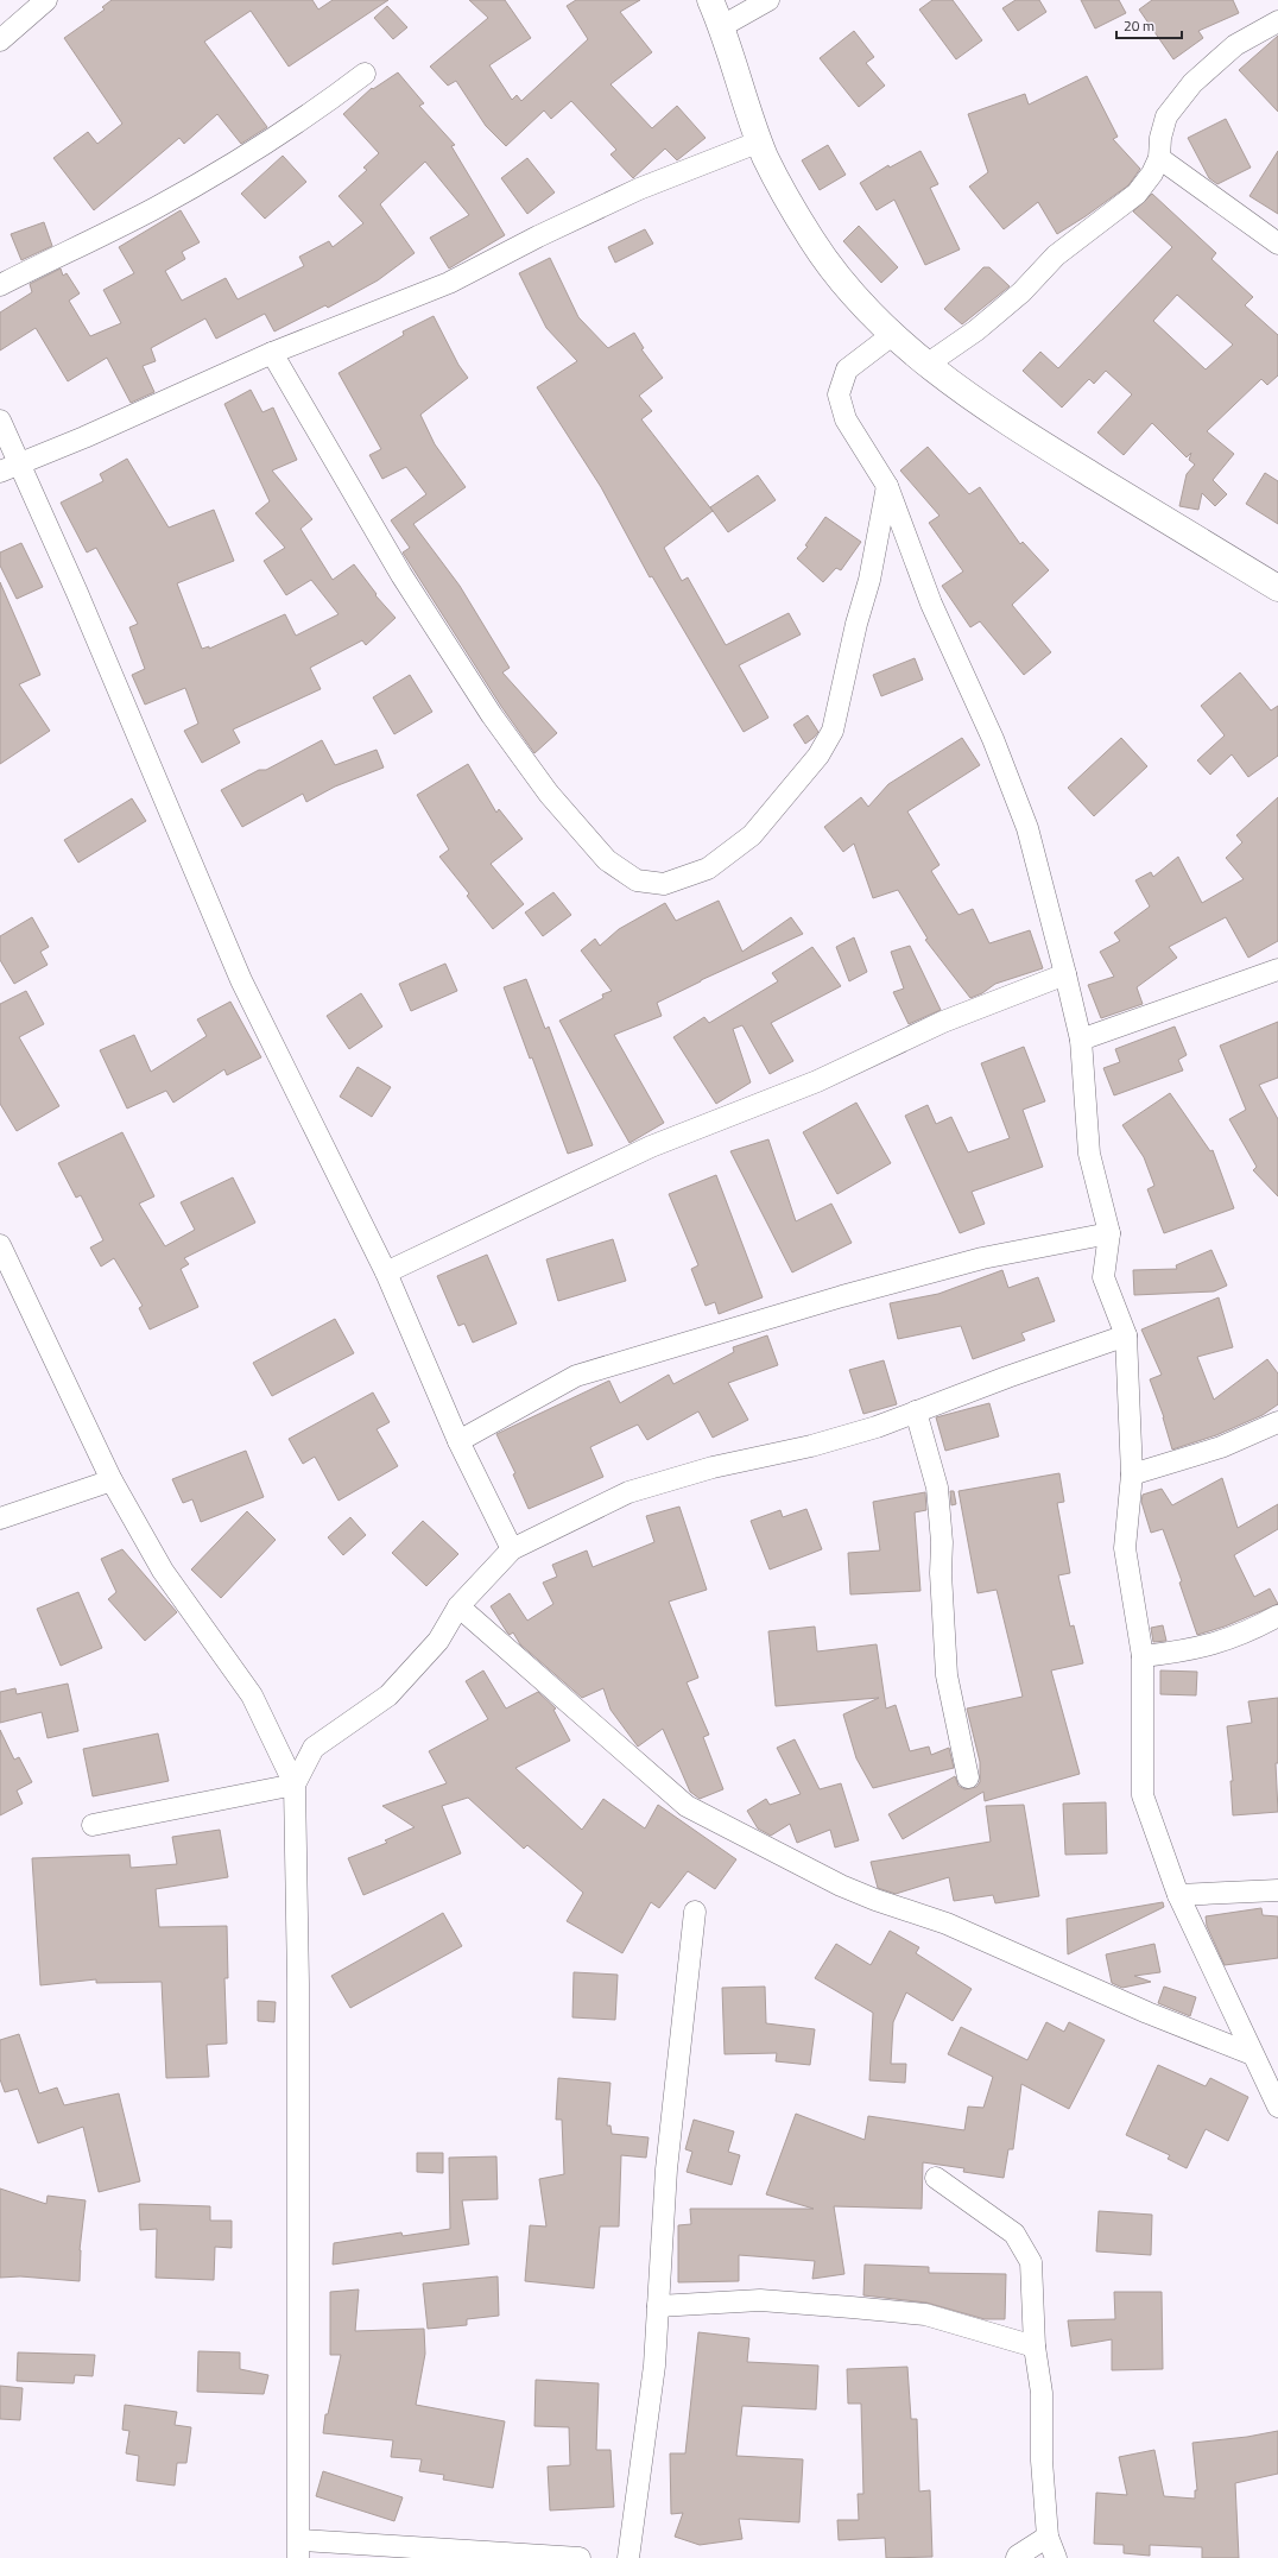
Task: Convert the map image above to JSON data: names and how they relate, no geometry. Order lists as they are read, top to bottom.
{
  "scale_bar": "20 m"
}
